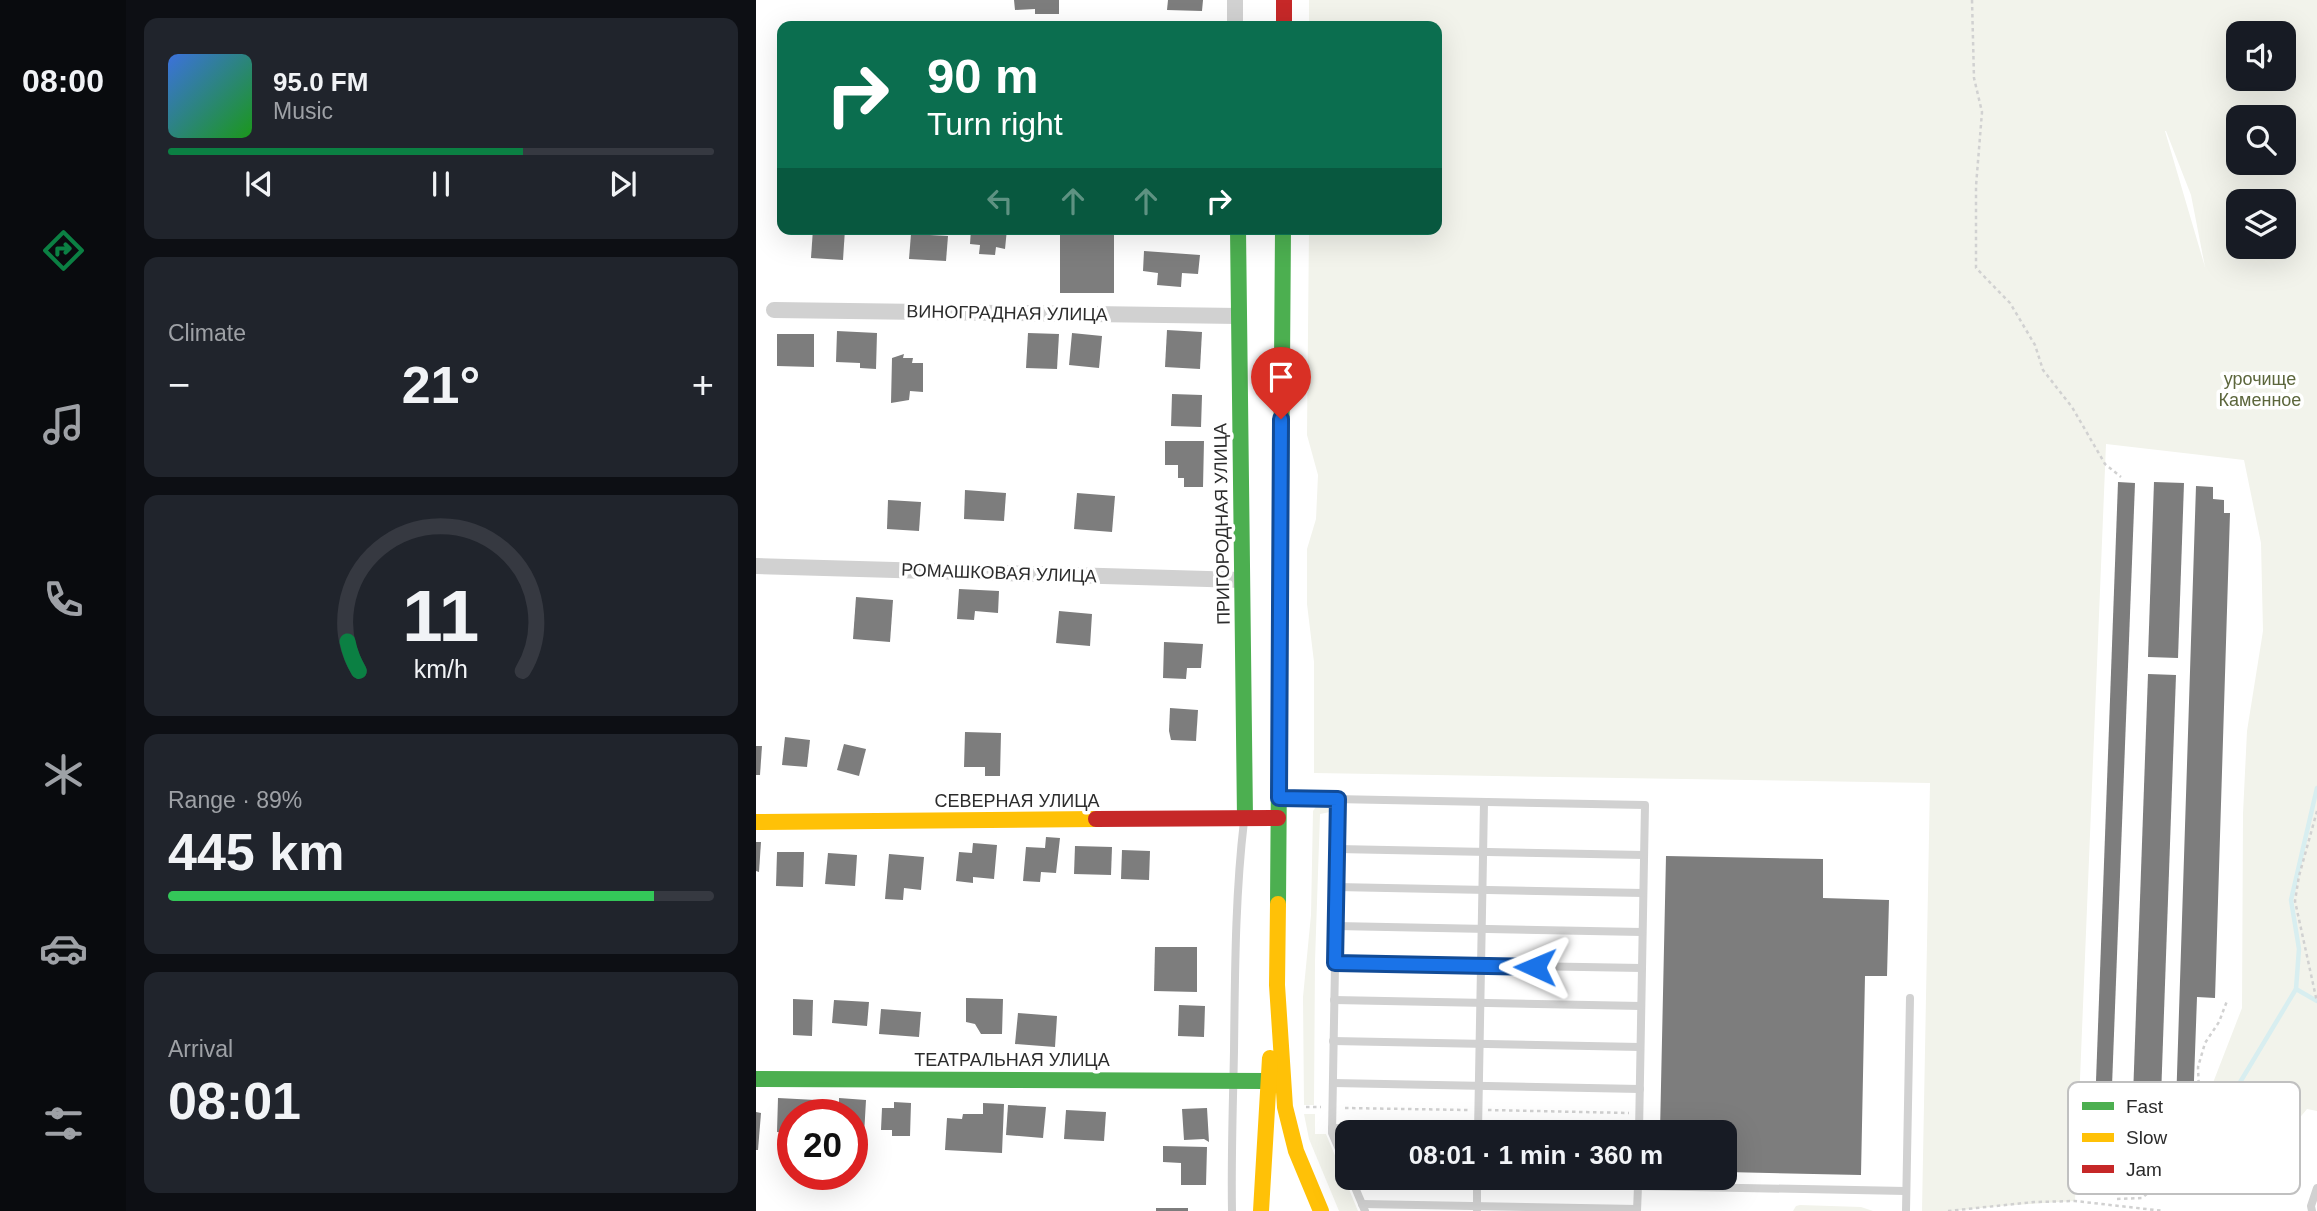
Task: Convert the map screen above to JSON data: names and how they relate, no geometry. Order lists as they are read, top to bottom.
{
  "streets": {
    "street": [
      "ВИНОГРАДНАЯ УЛИЦА",
      "ПРИГОРОДНАЯ УЛИЦА",
      "РОМАШКОВАЯ УЛИЦА",
      "СЕВЕРНАЯ УЛИЦА",
      "ТЕАТРАЛЬНАЯ УЛИЦА"
    ]
  },
  "crossings": [
    ["ВИНОГРАДНАЯ УЛИЦА", "ПРИГОРОДНАЯ УЛИЦА"],
    ["ПРИГОРОДНАЯ УЛИЦА", "РОМАШКОВАЯ УЛИЦА"],
    ["ПРИГОРОДНАЯ УЛИЦА", "СЕВЕРНАЯ УЛИЦА"]
  ],
  "parks": ["урочище Каменное"],
  "legend": ["Fast", "Slow", "Jam"],
  "page": {
    "tabs": "08:00",
    "turn": ["90 m", "Turn right"],
    "song": ["95.0 FM", "Music"],
    "tile": [
      "Climate",
      ["Range · 89%", "445 km"],
      ["Arrival", "08:01"]
    ],
    "heat": ["−", "21°", "+"],
    "limit": "20",
    "trip": "08:01 · 1 min · 360 m",
    "gauge": ["11", "km/h"]
  }
}
